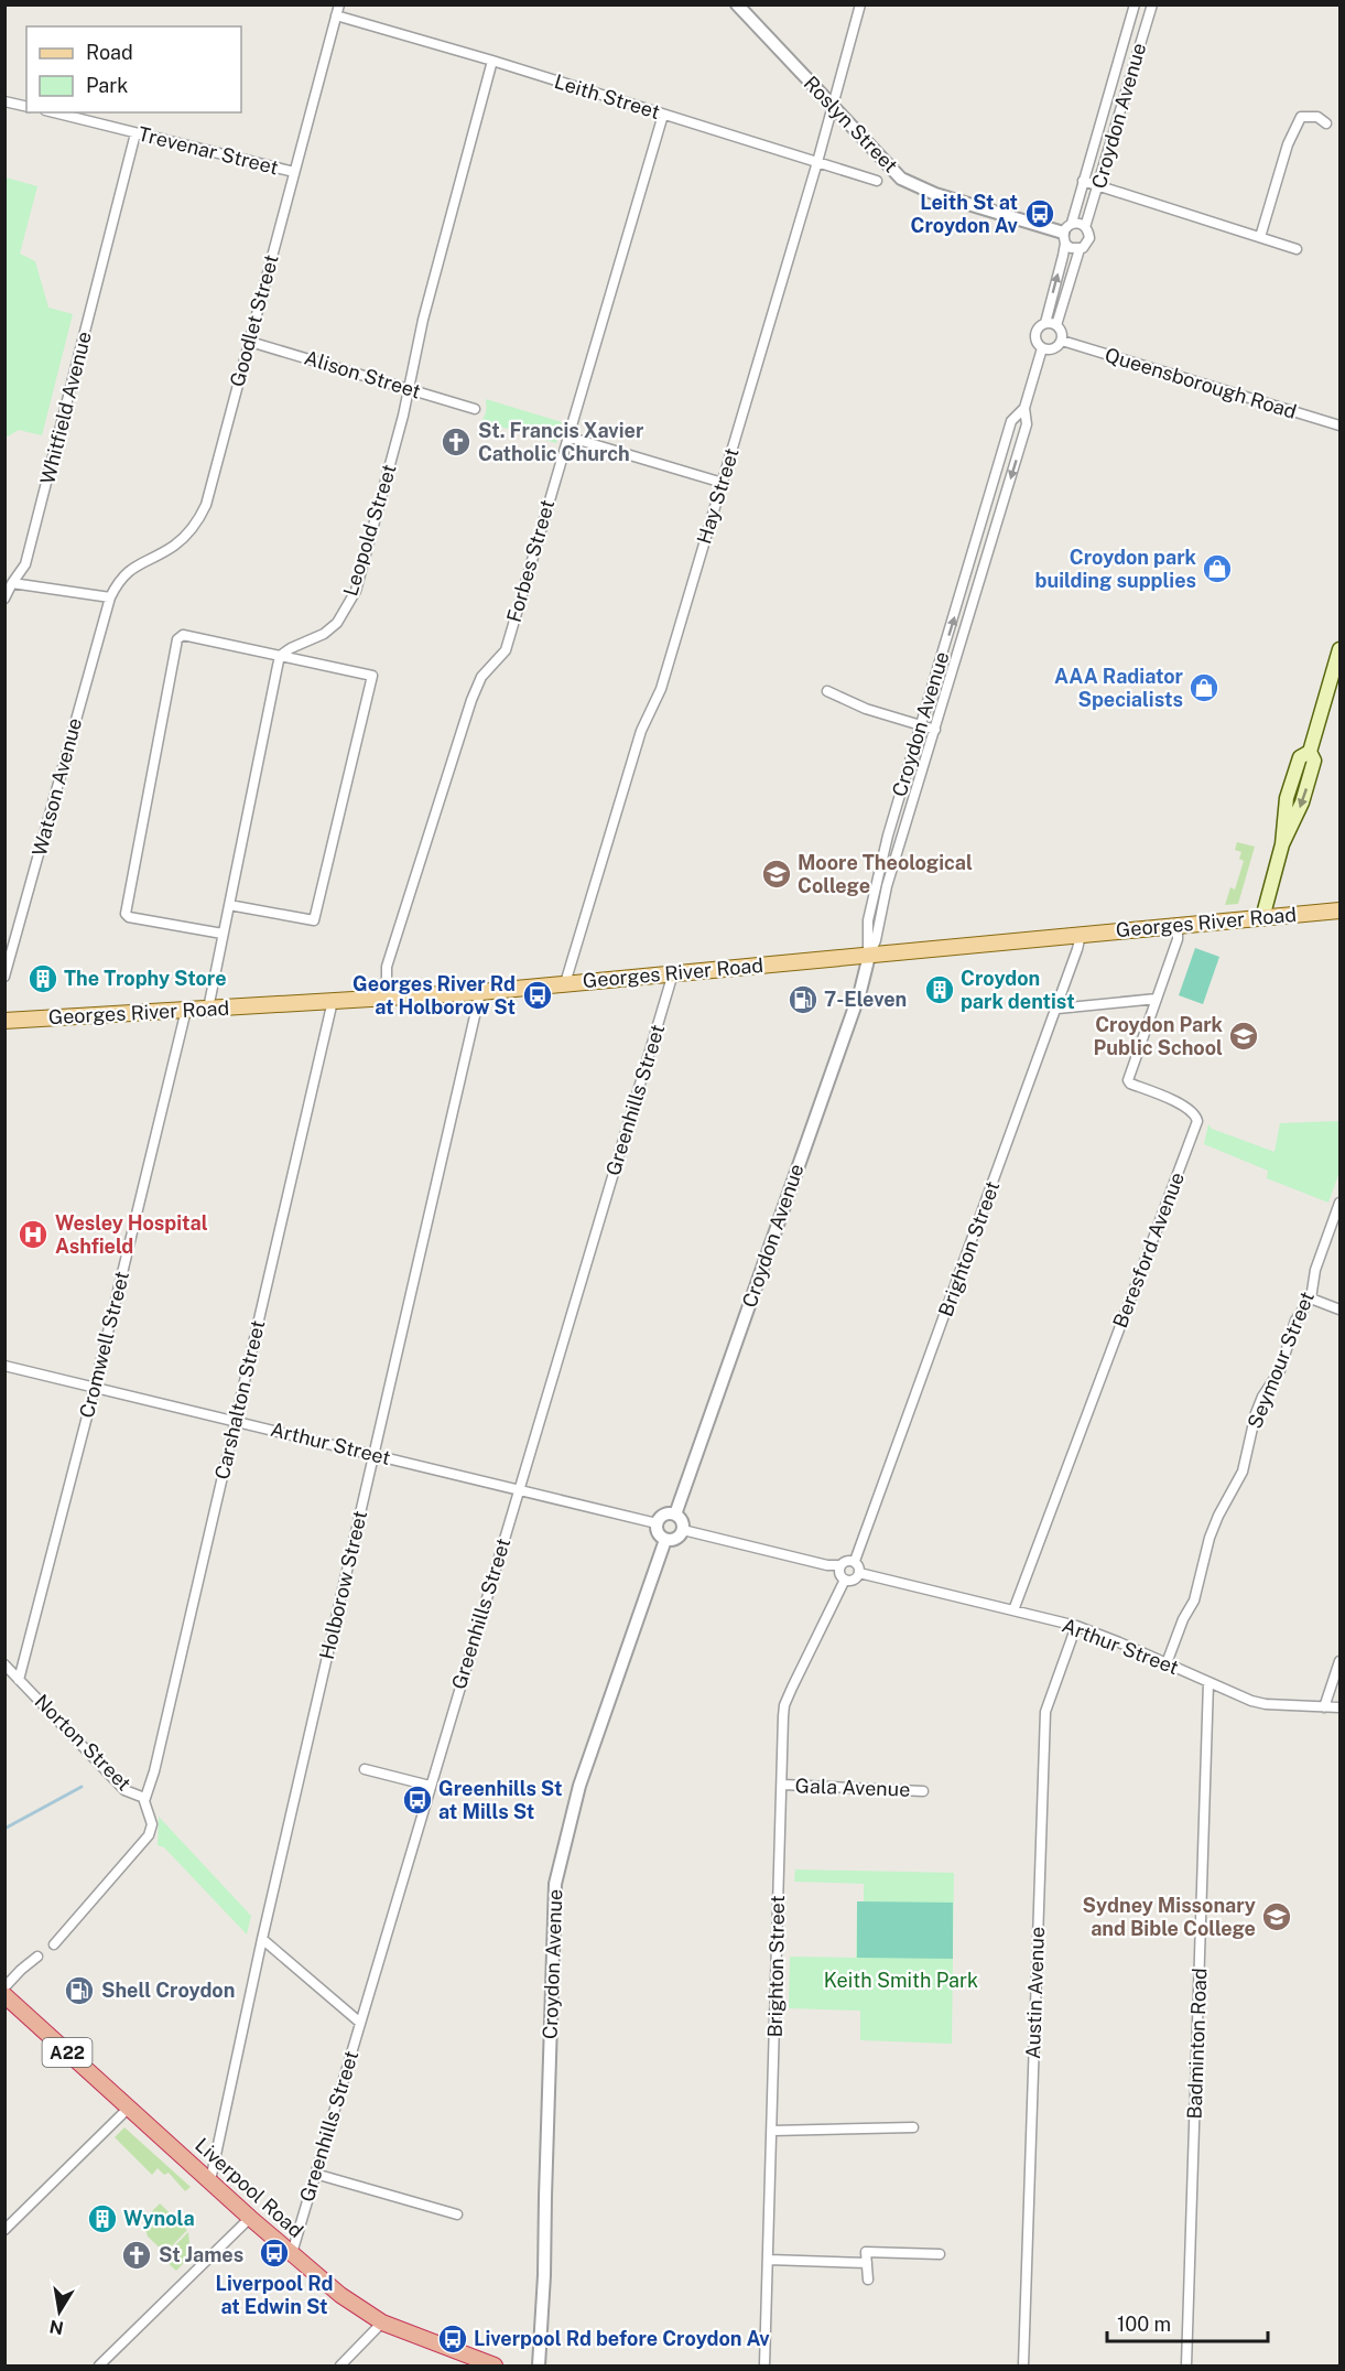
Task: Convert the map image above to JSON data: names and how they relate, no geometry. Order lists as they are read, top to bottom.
{
  "streets": {
    "highway": ["A22", "Liverpool Road"],
    "main road": ["Georges River Road"],
    "street": [
      "Leith Street",
      "Croydon Avenue",
      "Roslyn Street",
      "Trevenar Street",
      "Goodlet Street",
      "Alison Street",
      "Queensborough Road",
      "Whitfield Avenue",
      "Hay Street",
      "Leopold Street",
      "Forbes Street",
      "Watson Avenue",
      "Greenhills Street",
      "Brighton Street",
      "Beresford Avenue",
      "Cromwell Street",
      "Seymour Street",
      "Carshalton Street",
      "Arthur Street",
      "Holborow Street",
      "Norton Street",
      "Gala Avenue",
      "Austin Avenue",
      "Badminton Road"
    ]
  },
  "crossings": [
    ["Leith Street", "Goodlet Street"],
    ["Leith Street", "Hay Street"],
    ["Leith Street", "Leopold Street"],
    ["Leith Street", "Forbes Street"],
    ["Croydon Avenue", "Roslyn Street"],
    ["Croydon Avenue", "Queensborough Road"],
    ["Croydon Avenue", "Georges River Road"],
    ["Croydon Avenue", "Arthur Street"],
    ["Roslyn Street", "Hay Street"],
    ["Trevenar Street", "Goodlet Street"],
    ["Trevenar Street", "Whitfield Avenue"],
    ["Goodlet Street", "Alison Street"],
    ["Goodlet Street", "Watson Avenue"],
    ["Alison Street", "Leopold Street"],
    ["Hay Street", "Georges River Road"],
    ["Forbes Street", "Georges River Road"],
    ["Georges River Road", "Greenhills Street"],
    ["Georges River Road", "Brighton Street"],
    ["Georges River Road", "Beresford Avenue"],
    ["Georges River Road", "Cromwell Street"],
    ["Georges River Road", "Carshalton Street"],
    ["Georges River Road", "Holborow Street"],
    ["Greenhills Street", "Arthur Street"],
    ["Greenhills Street", "Liverpool Road"],
    ["Brighton Street", "Arthur Street"],
    ["Brighton Street", "Gala Avenue"],
    ["Beresford Avenue", "Arthur Street"],
    ["Cromwell Street", "Arthur Street"],
    ["Cromwell Street", "Norton Street"],
    ["Seymour Street", "Arthur Street"],
    ["Carshalton Street", "Arthur Street"],
    ["Carshalton Street", "Norton Street"],
    ["Arthur Street", "Holborow Street"],
    ["Arthur Street", "Austin Avenue"],
    ["Arthur Street", "Badminton Road"],
    ["Holborow Street", "Liverpool Road"]
  ],
  "parks": ["Keith Smith Park"],
  "places": {
    "bus stop": [
      "Leith St at Croydon Av",
      "Georges River Rd at Holborow St",
      "Greenhills St at Mills St",
      "Liverpool Rd at Edwin St",
      "Liverpool Rd before Croydon Av"
    ],
    "church": ["St. Francis Xavier Catholic Church", "St James"],
    "shop": ["Croydon park building supplies", "AAA Radiator Specialists"],
    "school or university": ["Moore Theological College", "Croydon Park Public School", "Sydney Missonary and Bible College"],
    "building": ["The Trophy Store", "Croydon park dentist", "Wynola"],
    "fuel station": ["7-Eleven", "Shell Croydon"],
    "hospital": ["Wesley Hospital Ashfield"]
  },
  "legend": ["Road", "Park"],
  "scale_bar": "100 m",
  "north": "bottom"
}
